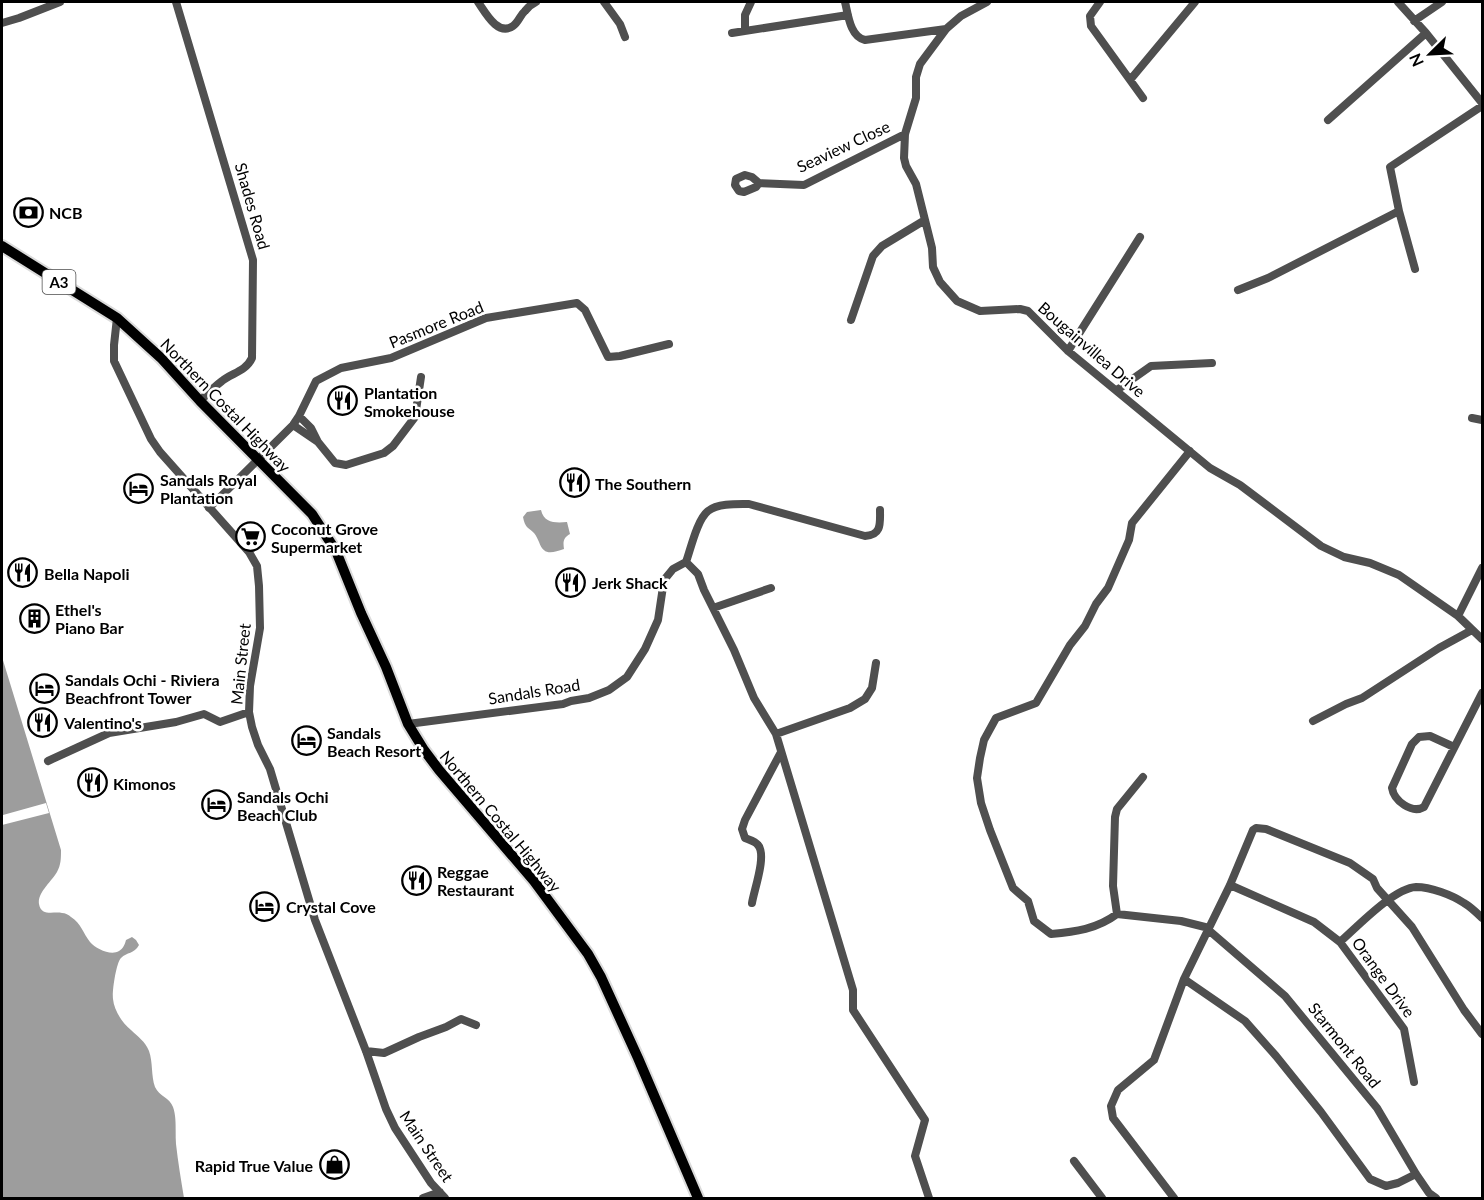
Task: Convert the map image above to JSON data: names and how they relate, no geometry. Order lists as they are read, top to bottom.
{
  "streets": {
    "main road": ["A3", "Northern Costal Highway"],
    "street": [
      "Seaview Close",
      "Shades Road",
      "Pasmore Road",
      "Bougainvillea Drive",
      "Main Street",
      "Sandals Road",
      "Orange Drive",
      "Starmont Road"
    ]
  },
  "crossings": [
    ["Seaview Close", "Bougainvillea Drive"],
    ["Shades Road", "Northern Costal Highway"],
    ["A3", "Northern Costal Highway"],
    ["A3", "Main Street"],
    ["Pasmore Road", "Northern Costal Highway"],
    ["Pasmore Road", "Main Street"],
    ["Northern Costal Highway", "Main Street"],
    ["Northern Costal Highway", "Sandals Road"]
  ],
  "places": {
    "bank": ["NCB"],
    "restaurant": [
      "Plantation Smokehouse",
      "The Southern",
      "Bella Napoli",
      "Jerk Shack",
      "Valentino's",
      "Kimonos",
      "Reggae Restaurant"
    ],
    "hotel": [
      "Sandals Royal Plantation",
      "Sandals Ochi - Riviera Beachfront Tower",
      "Sandals Beach Resort",
      "Sandals Ochi Beach Club",
      "Crystal Cove"
    ],
    "supermarket": ["Coconut Grove Supermarket"],
    "building": ["Ethel's Piano Bar"],
    "shop": ["Rapid True Value"]
  },
  "north": "bottom left"
}
